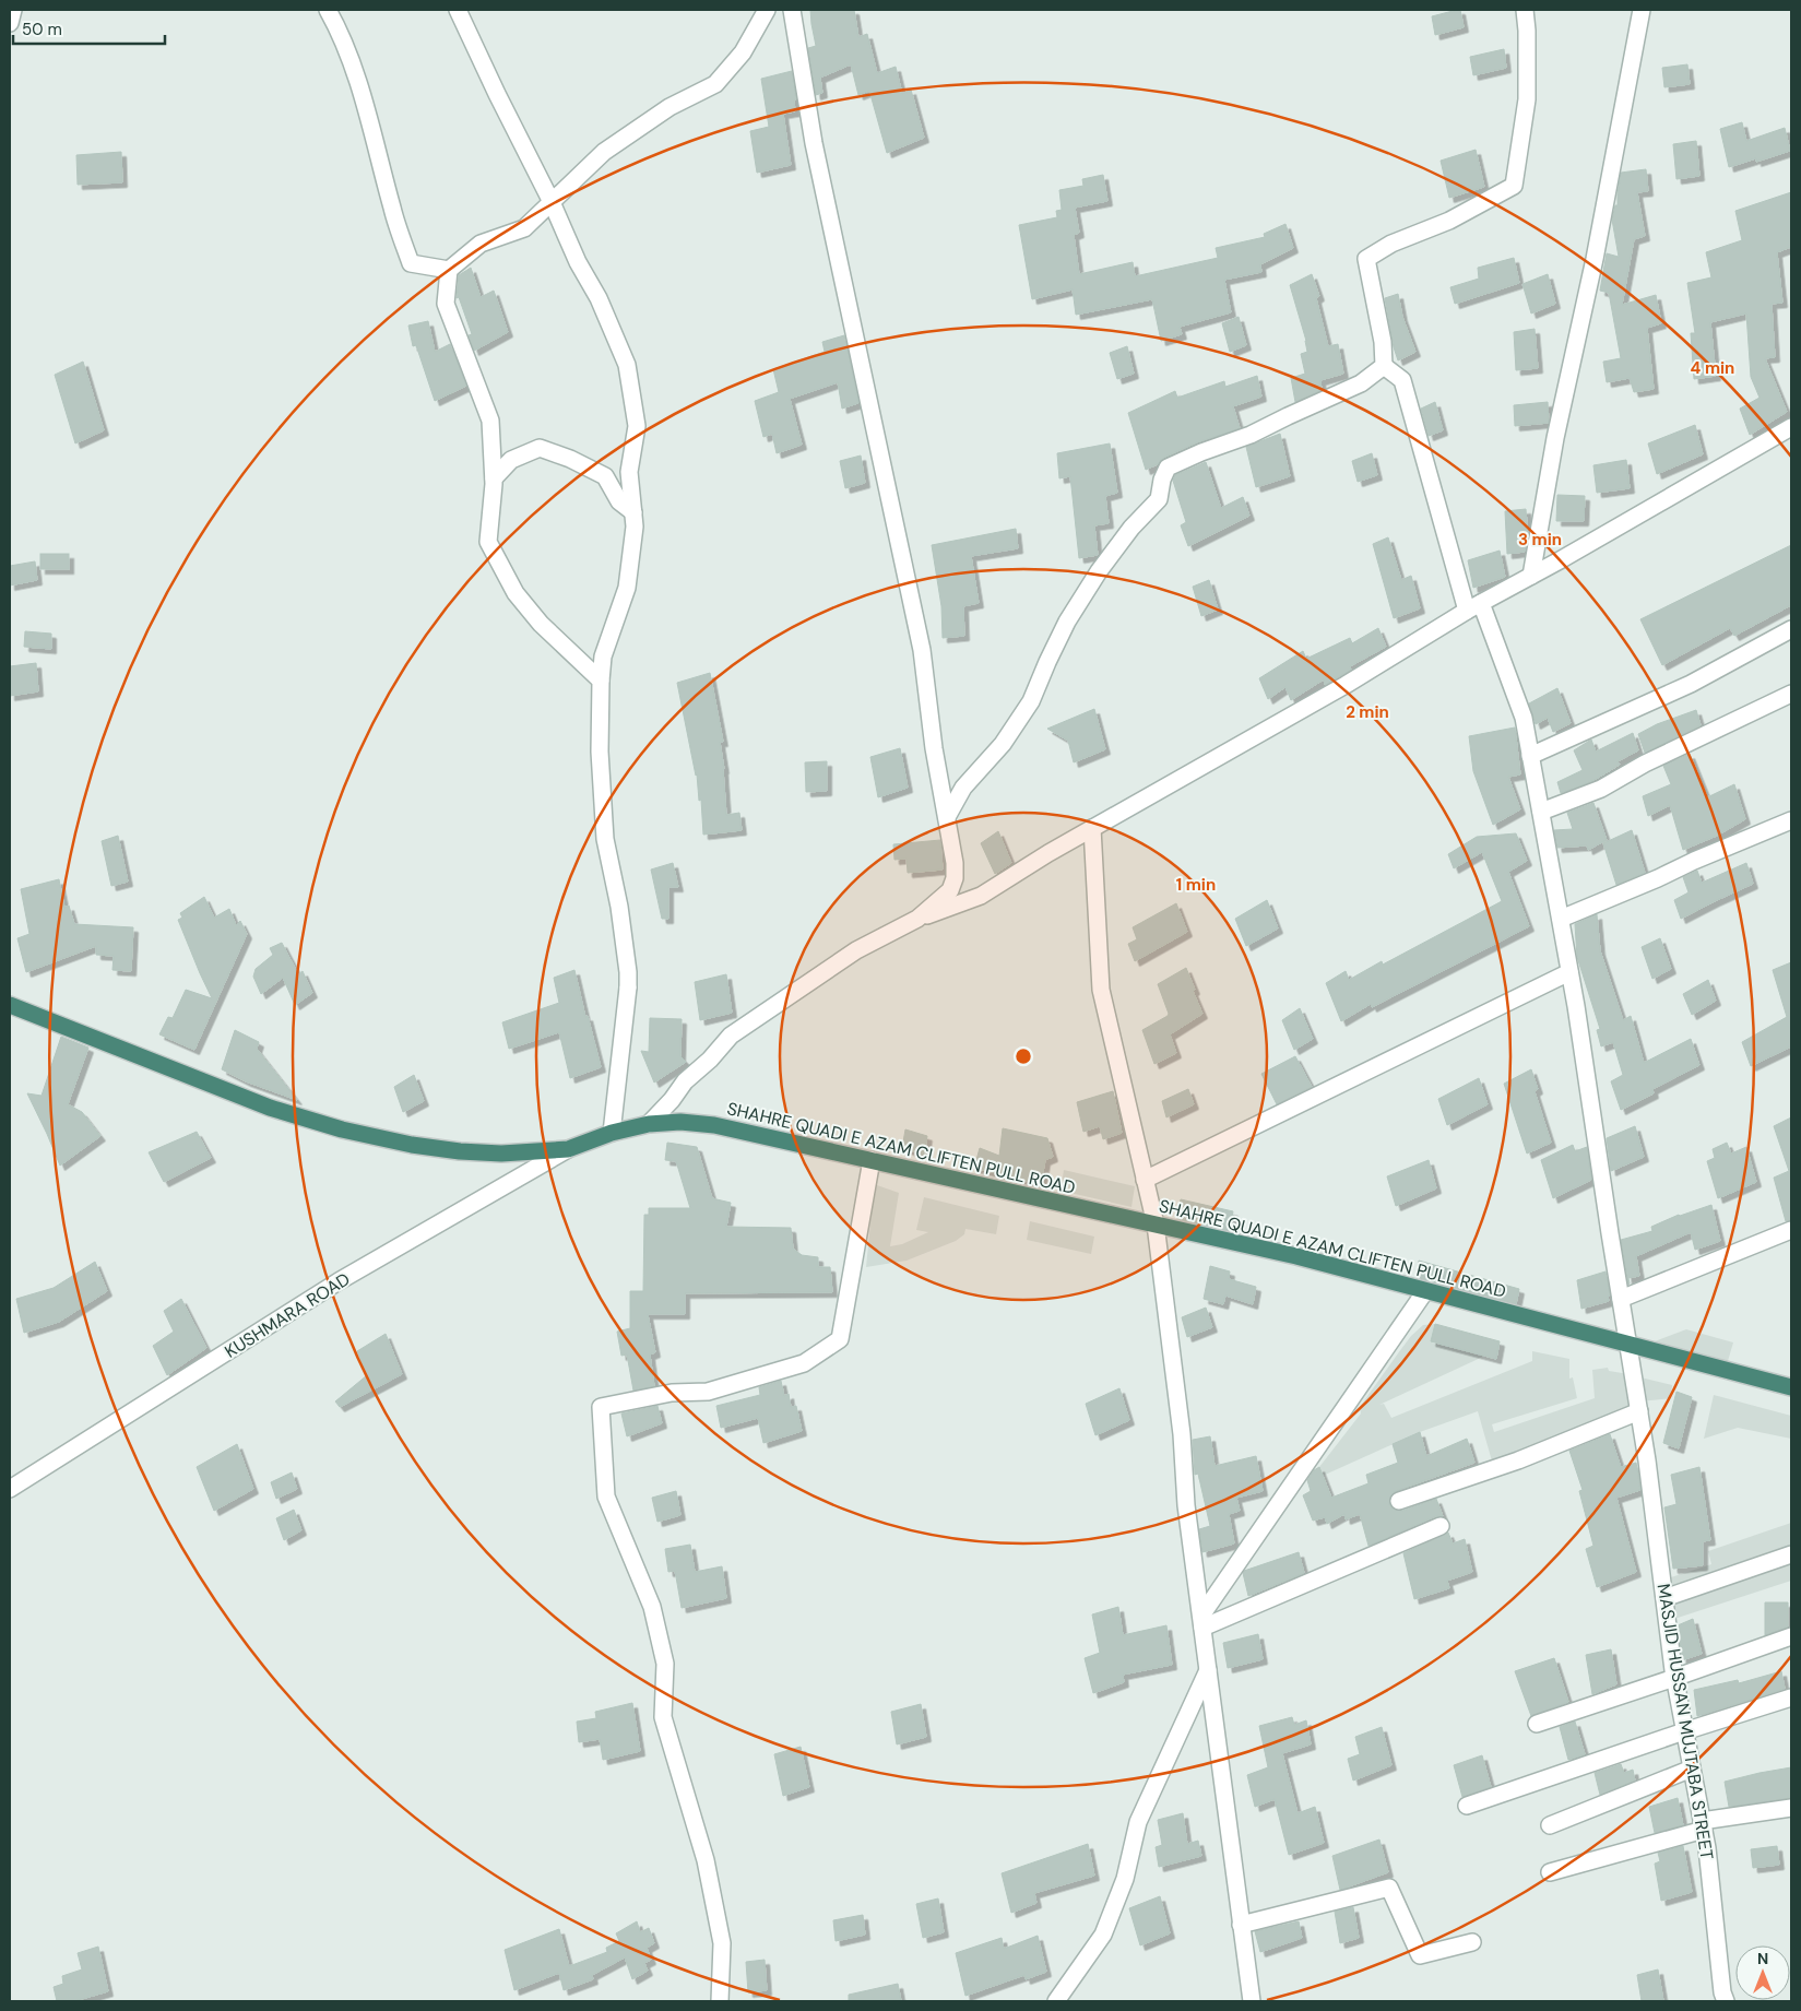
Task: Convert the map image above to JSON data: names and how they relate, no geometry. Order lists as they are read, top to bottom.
{
  "streets": {
    "highway": ["SHAHRE QUADI E AZAM CLIFTEN PULL ROAD"],
    "street": ["KUSHMARA ROAD", "MASJID HUSSAN MUJTABA STREET"]
  },
  "crossings": [
    ["SHAHRE QUADI E AZAM CLIFTEN PULL ROAD", "KUSHMARA ROAD"],
    ["SHAHRE QUADI E AZAM CLIFTEN PULL ROAD", "MASJID HUSSAN MUJTABA STREET"]
  ],
  "scale_bar": "50 m",
  "north": "top",
  "rings": [
    "4 min",
    "3 min",
    "2 min",
    "1 min"
  ]
}
